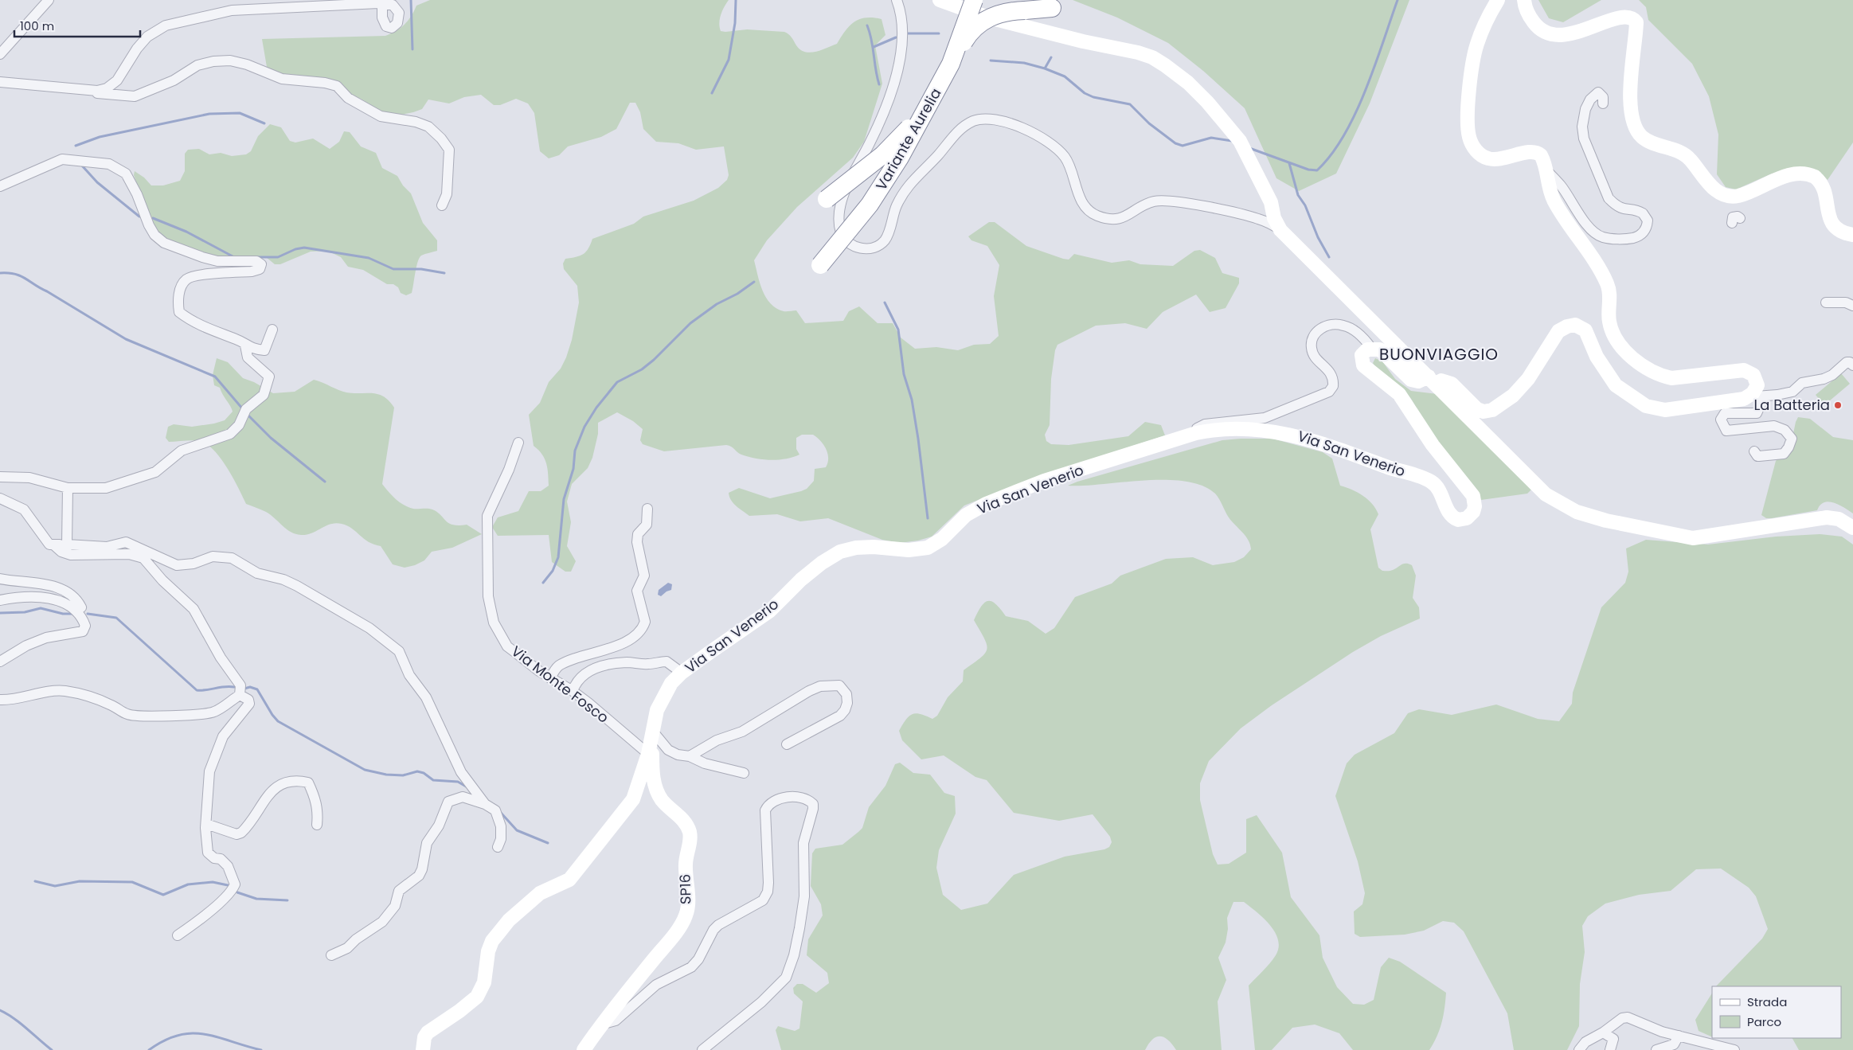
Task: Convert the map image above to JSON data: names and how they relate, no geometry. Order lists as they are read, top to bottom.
{
  "streets": {
    "highway": ["Variante Aurelia"],
    "street": ["Via San Venerio", "Via Monte Fosco", "SP16"]
  },
  "crossings": [
    ["Via San Venerio", "Via Monte Fosco"],
    ["Via San Venerio", "SP16"]
  ],
  "districts": ["BUONVIAGGIO"],
  "places": ["La Batteria"],
  "legend": ["Strada", "Parco"],
  "scale_bar": "100 m"
}
